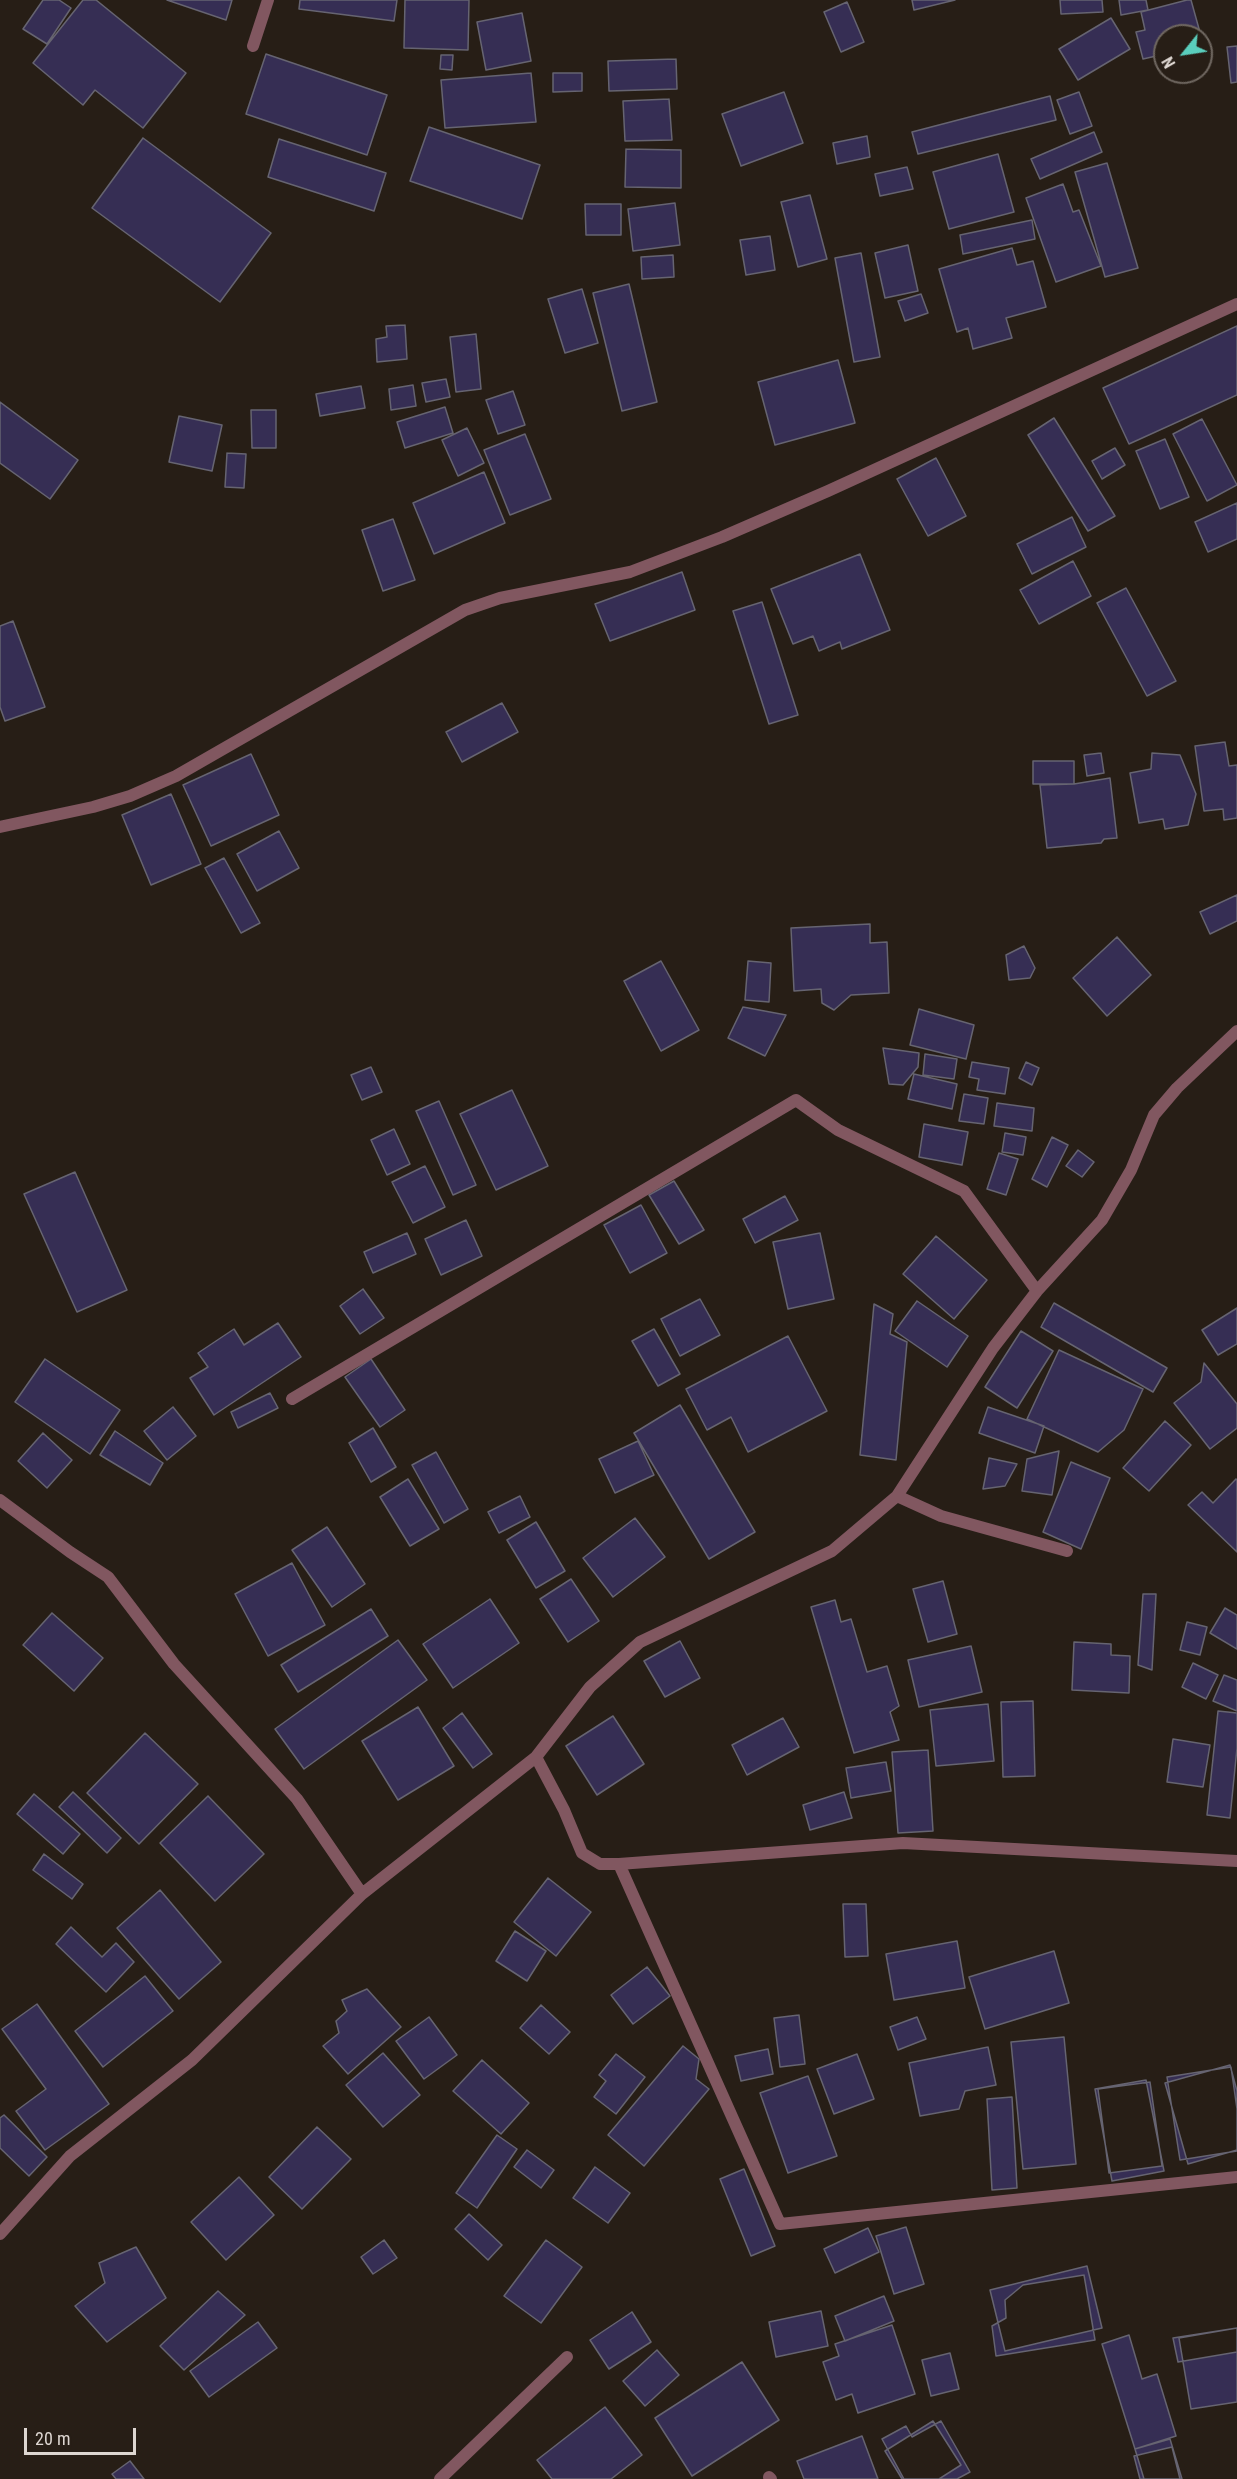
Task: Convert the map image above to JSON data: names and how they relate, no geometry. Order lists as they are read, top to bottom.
{
  "scale_bar": "20 m",
  "north": "bottom left"
}
